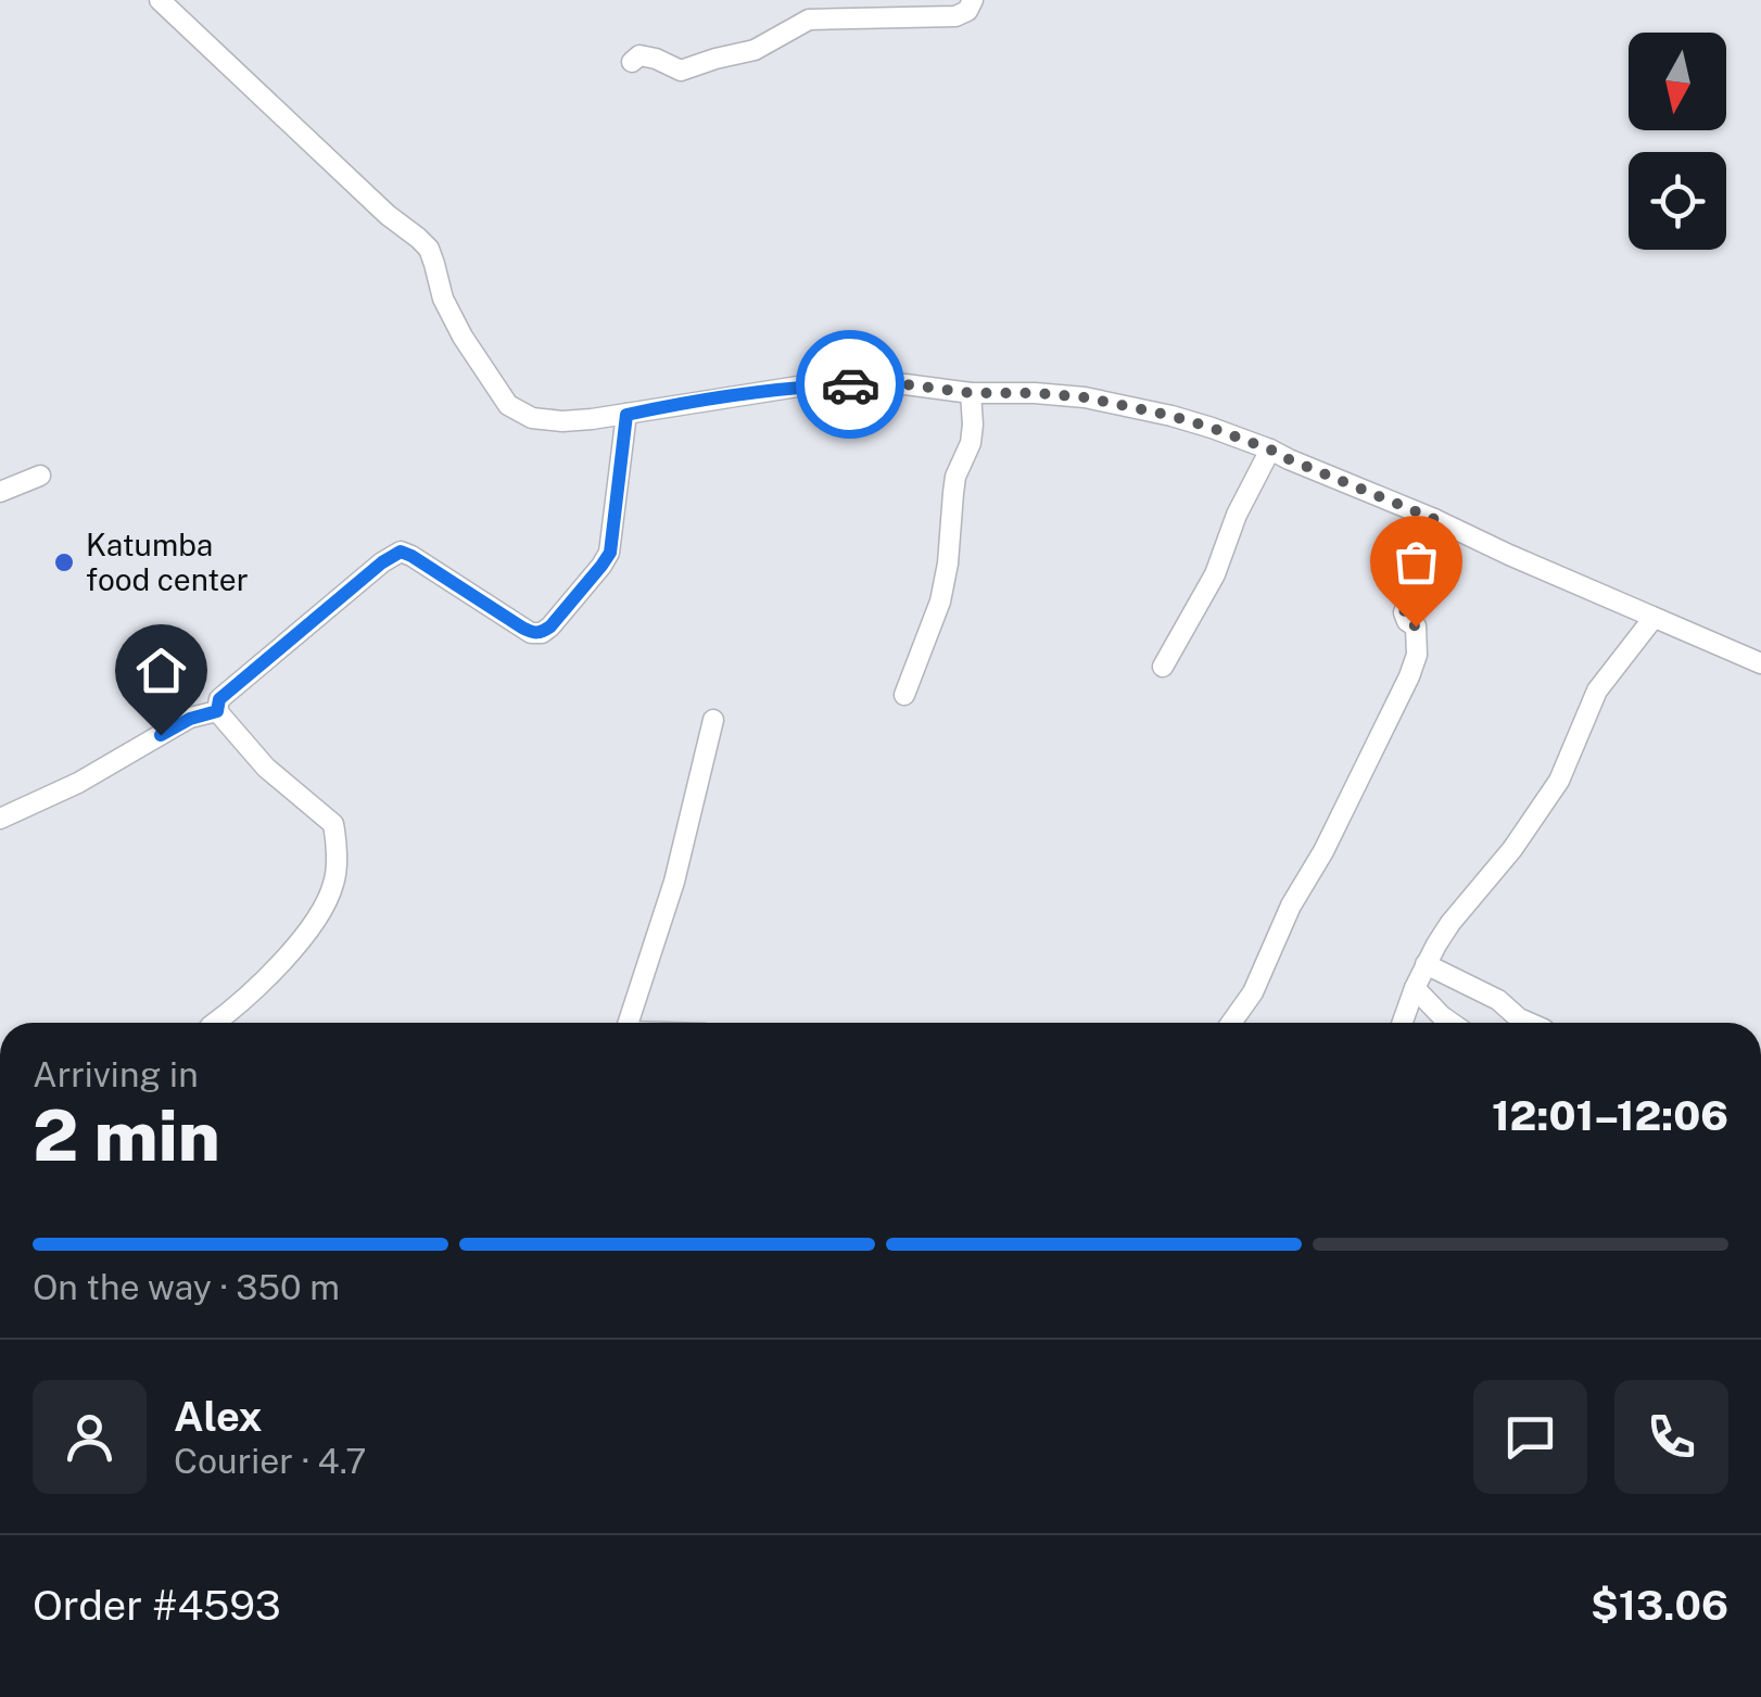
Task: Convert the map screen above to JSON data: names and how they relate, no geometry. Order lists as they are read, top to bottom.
{
  "places": ["Katumba food center"],
  "north": "bottom",
  "page": {
    "heading": ["2 min", "Arriving in", "12:01–12:06"],
    "panel": [
      "Alex",
      "Courier · 4.7",
      "Order #4593",
      "$13.06"
    ],
    "bar": "On the way · 350 m"
  }
}
